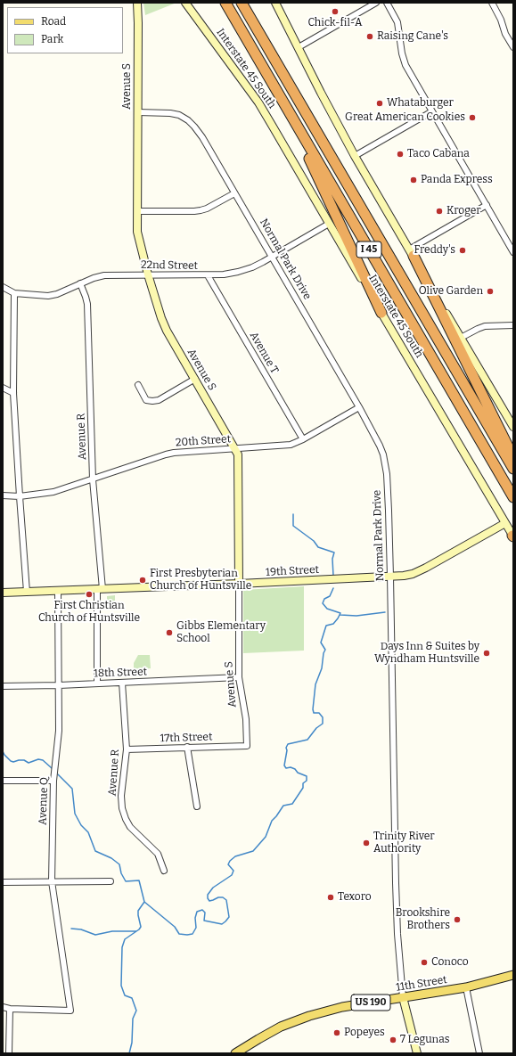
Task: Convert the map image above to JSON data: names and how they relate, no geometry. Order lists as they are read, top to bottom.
{
  "streets": {
    "highway": ["I 45"],
    "main road": ["11th Street", "US 190"],
    "street": [
      "Interstate 45 South",
      "Avenue S",
      "Normal Park Drive",
      "22nd Street",
      "Avenue T",
      "Avenue R",
      "20th Street",
      "19th Street",
      "18th Street",
      "17th Street",
      "Avenue Q"
    ]
  },
  "crossings": [
    ["Interstate 45 South", "22nd Street"],
    ["Interstate 45 South", "19th Street"],
    ["Avenue S", "Normal Park Drive"],
    ["Avenue S", "22nd Street"],
    ["Avenue S", "20th Street"],
    ["Avenue S", "19th Street"],
    ["Avenue S", "18th Street"],
    ["Avenue S", "17th Street"],
    ["Normal Park Drive", "22nd Street"],
    ["Normal Park Drive", "20th Street"],
    ["Normal Park Drive", "19th Street"],
    ["Normal Park Drive", "11th Street"],
    ["22nd Street", "Avenue T"],
    ["22nd Street", "Avenue R"],
    ["Avenue T", "20th Street"],
    ["Avenue R", "20th Street"],
    ["Avenue R", "19th Street"],
    ["Avenue R", "18th Street"],
    ["Avenue R", "17th Street"],
    ["19th Street", "Avenue Q"],
    ["18th Street", "Avenue Q"]
  ],
  "places": [
    "Chick-fil-A",
    "Raising Cane's",
    "Whataburger",
    "Great American Cookies",
    "Taco Cabana",
    "Panda Express",
    "Kroger",
    "Freddy's",
    "Olive Garden",
    "First Presbyterian Church of Huntsville",
    "First Christian Church of Huntsville",
    "Gibbs Elementary School",
    "Days Inn & Suites by Wyndham Huntsville",
    "Trinity River Authority",
    "Texoro",
    "Brookshire Brothers",
    "Conoco",
    "Popeyes",
    "7 Legunas"
  ],
  "legend": ["Road", "Park"]
}
